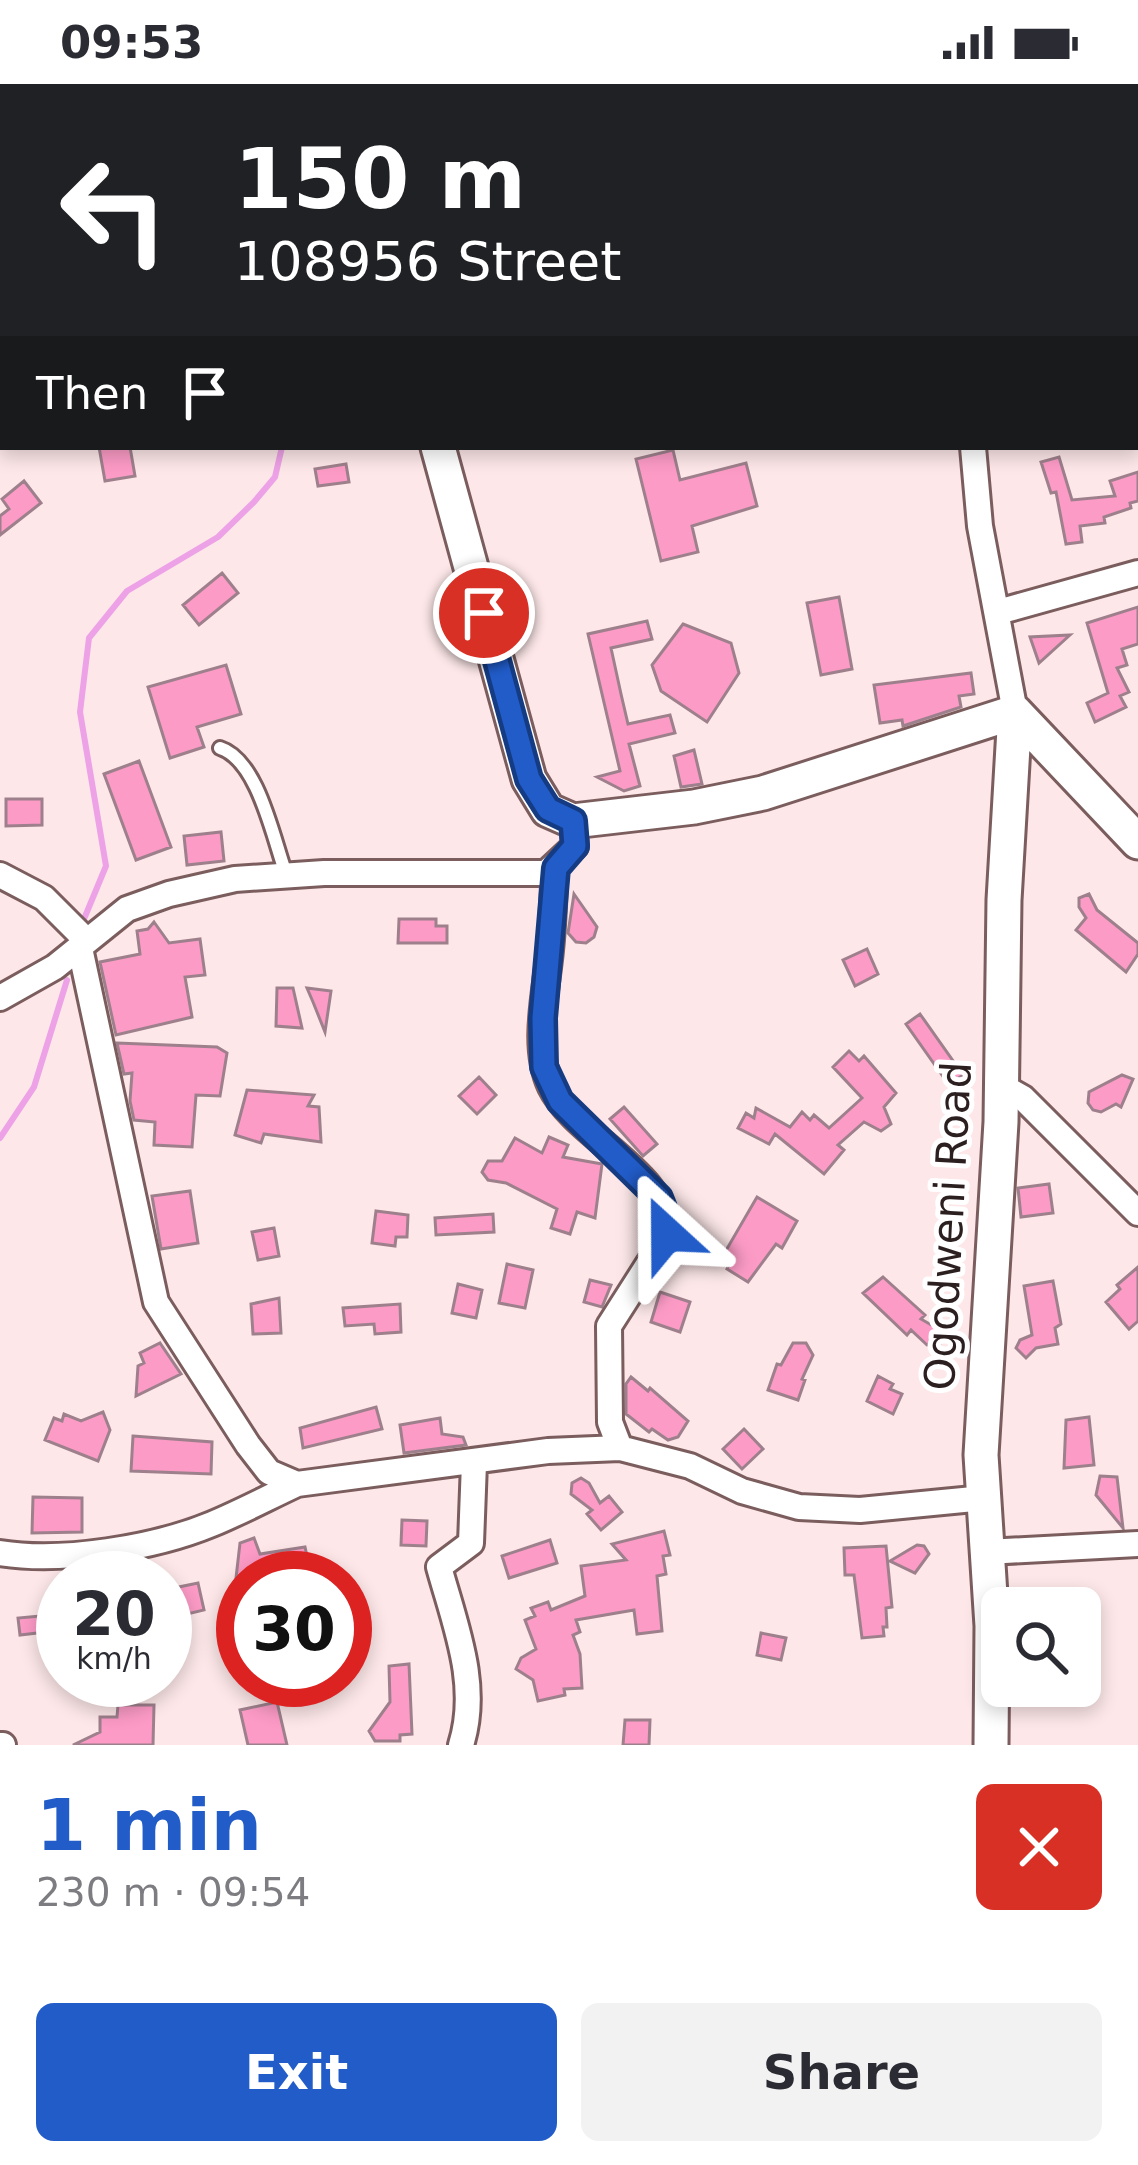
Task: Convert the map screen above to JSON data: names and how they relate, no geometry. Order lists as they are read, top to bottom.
{
  "streets": {
    "street": ["Ogodweni Road"]
  },
  "page": {
    "status": "09:53",
    "turn": ["150 m", "108956 Street"],
    "then": "Then",
    "speed": "20 km/h",
    "limit": "30",
    "heading": ["1 min", "230 m · 09:54"],
    "buttons": ["Exit", "Share"]
  }
}
